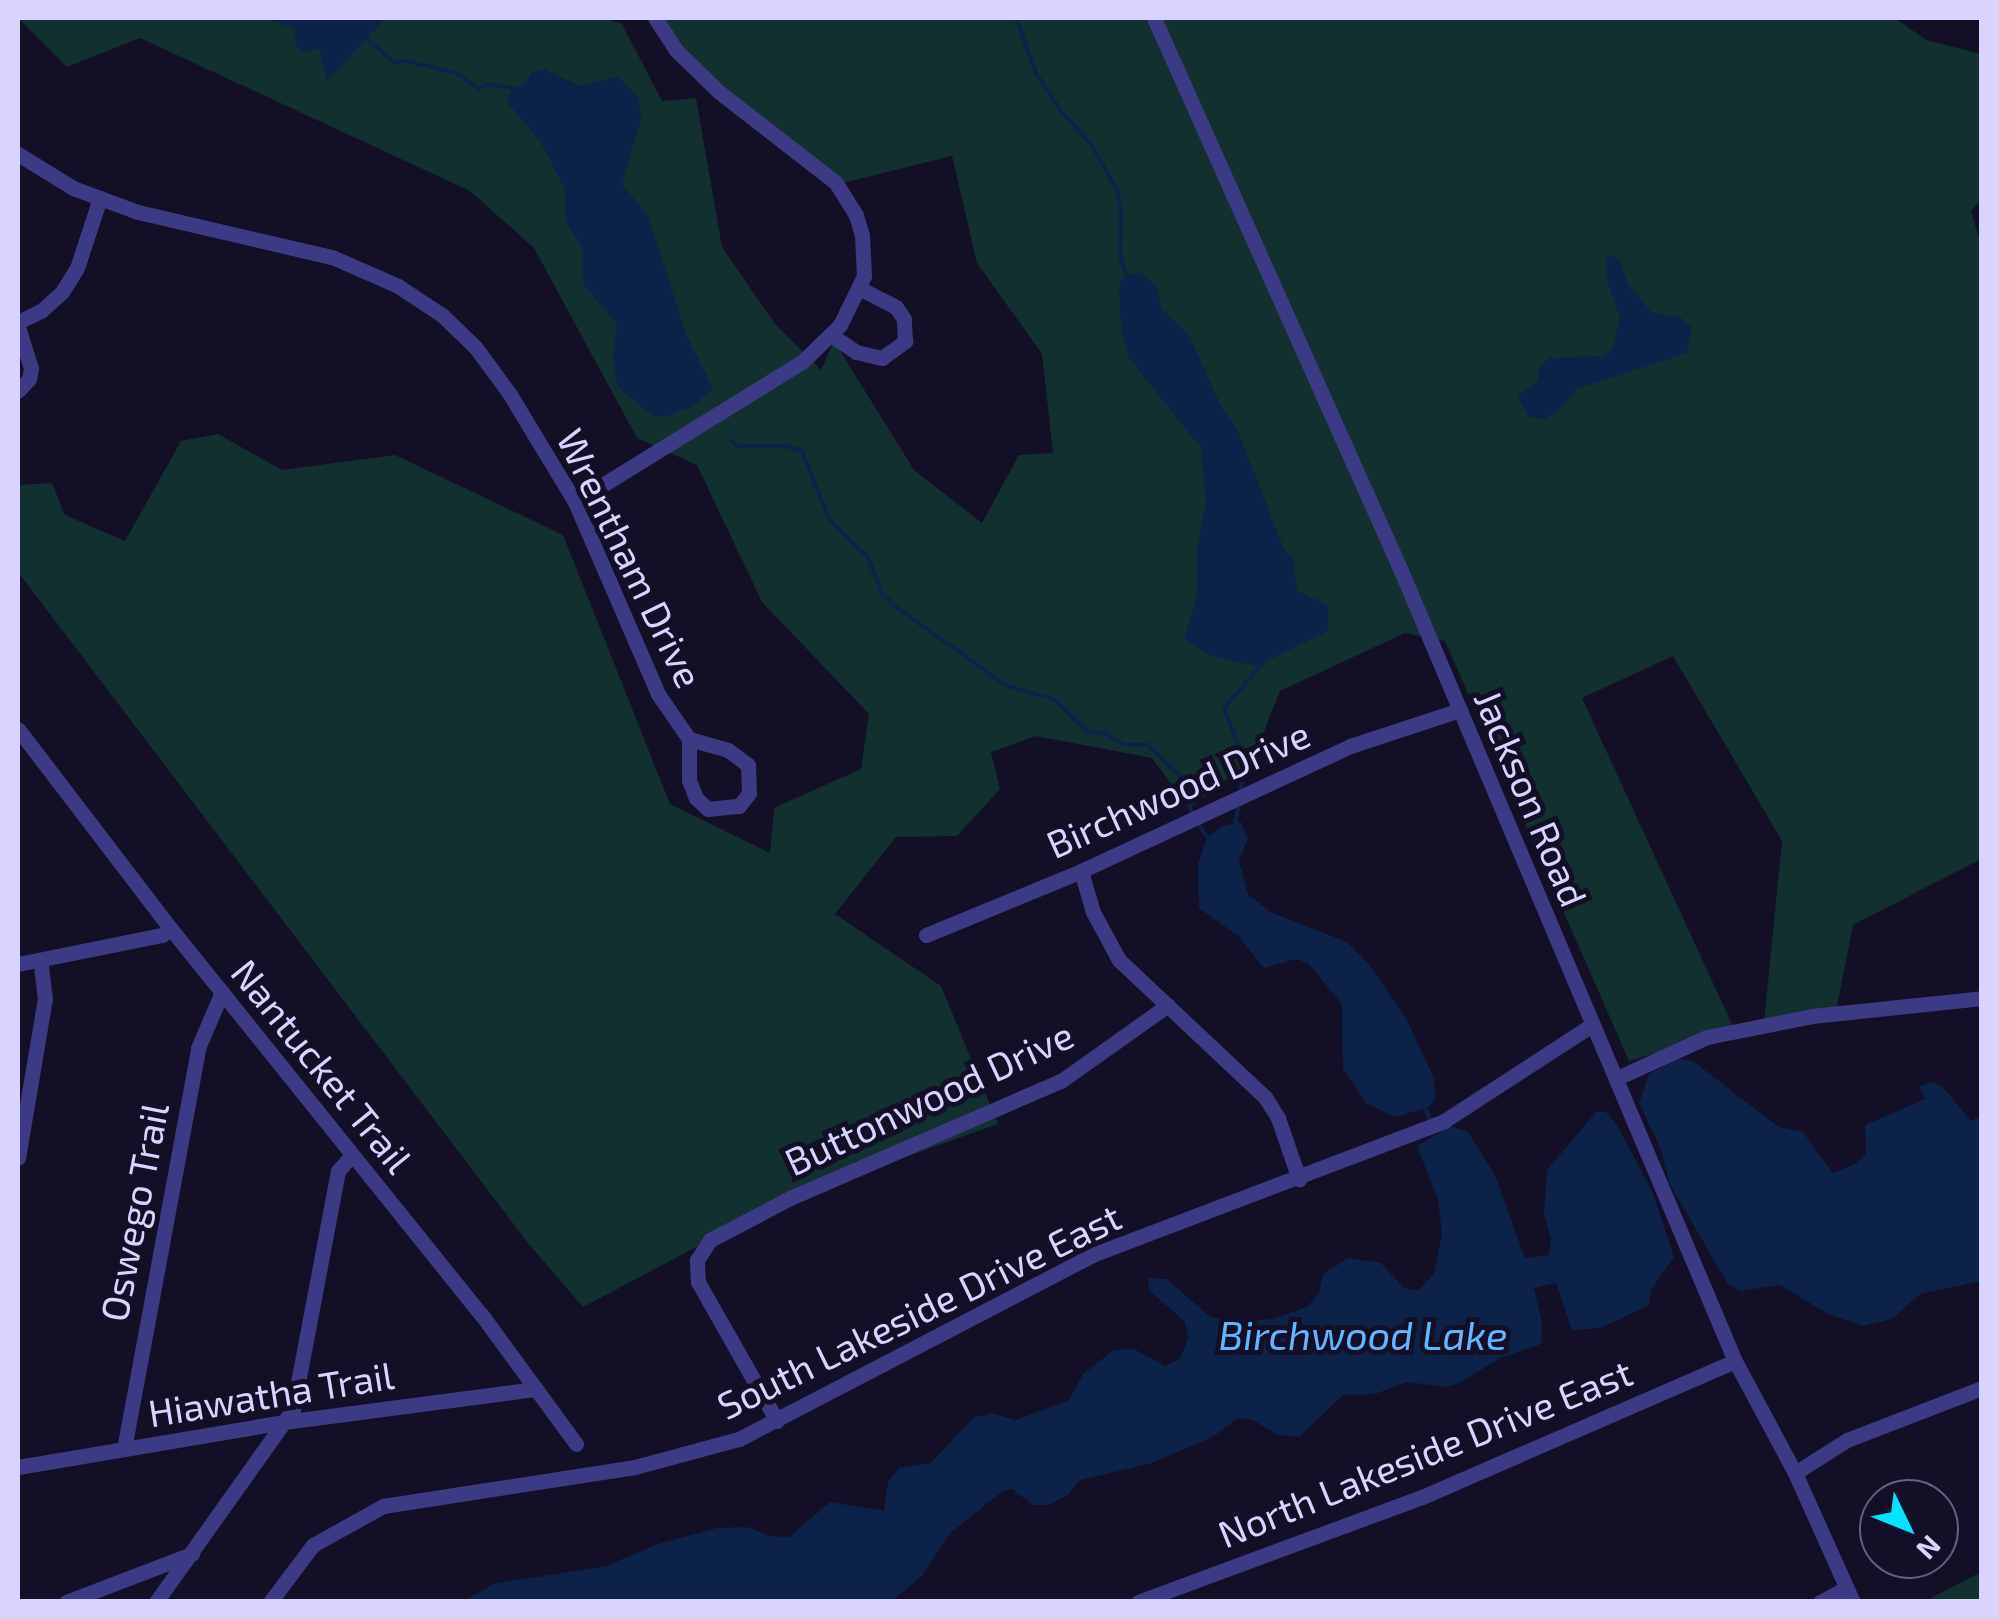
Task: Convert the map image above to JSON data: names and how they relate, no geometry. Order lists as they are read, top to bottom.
{
  "streets": {
    "street": [
      "Wrentham Drive",
      "Birchwood Drive",
      "Jackson Road",
      "Nantucket Trail",
      "Buttonwood Drive",
      "Oswego Trail",
      "South Lakeside Drive East",
      "Hiawatha Trail",
      "North Lakeside Drive East"
    ]
  },
  "crossings": [
    ["Birchwood Drive", "Jackson Road"],
    ["Jackson Road", "South Lakeside Drive East"],
    ["Jackson Road", "North Lakeside Drive East"],
    ["Nantucket Trail", "Oswego Trail"],
    ["Nantucket Trail", "Hiawatha Trail"],
    ["Buttonwood Drive", "South Lakeside Drive East"],
    ["Oswego Trail", "Hiawatha Trail"]
  ],
  "water": ["Birchwood Lake"],
  "north": "bottom right"
}
